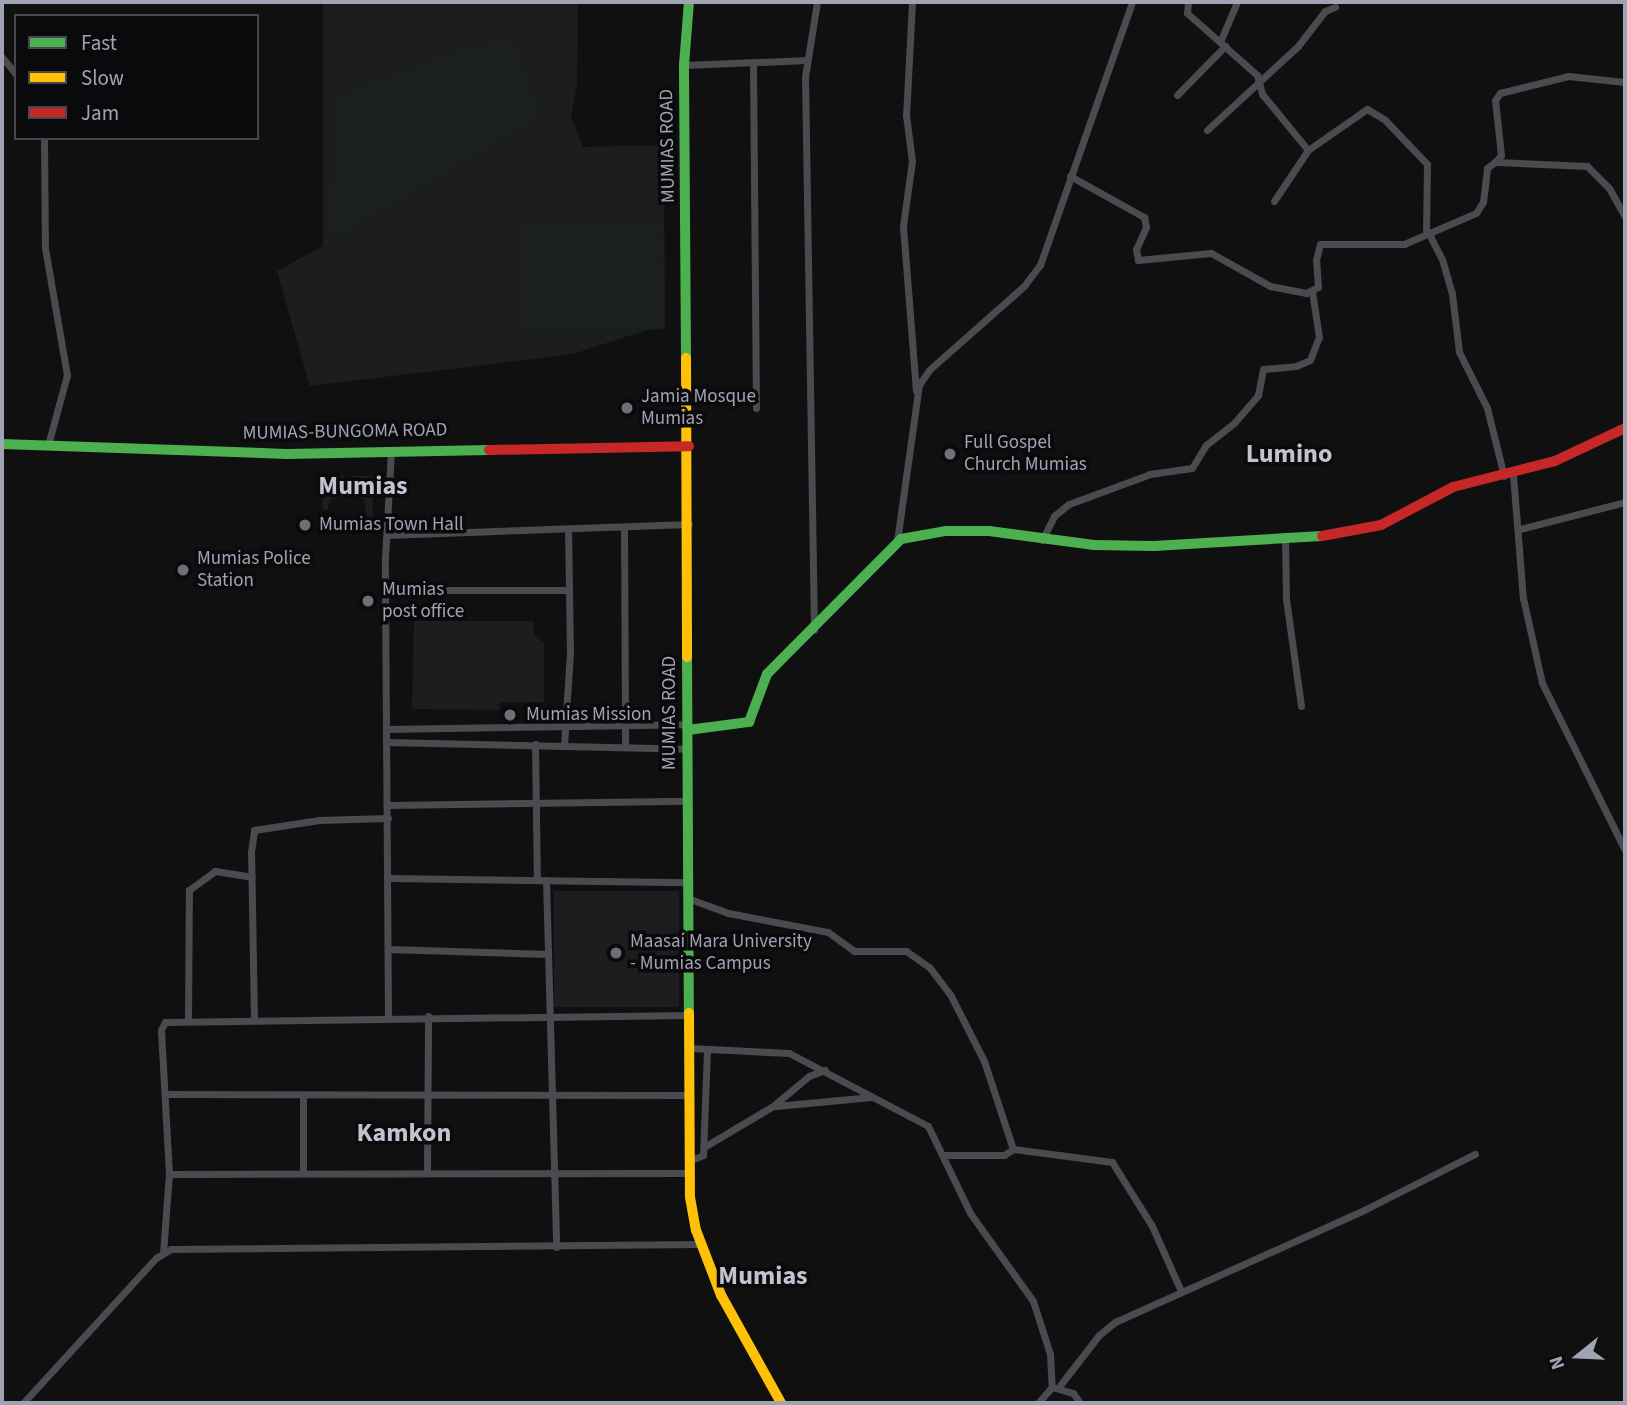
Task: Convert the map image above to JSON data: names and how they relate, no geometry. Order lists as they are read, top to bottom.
{
  "streets": {
    "street": ["MUMIAS ROAD", "MUMIAS-BUNGOMA ROAD"]
  },
  "crossings": [
    ["MUMIAS ROAD", "MUMIAS-BUNGOMA ROAD"]
  ],
  "districts": [
    "Lumino",
    "Mumias",
    "Kamkon",
    "Mumias"
  ],
  "places": [
    "Jamia Mosque Mumias",
    "Full Gospel Church Mumias",
    "Mumias Town Hall",
    "Mumias Police Station",
    "Mumias post office",
    "Mumias Mission",
    "Maasai Mara University - Mumias Campus"
  ],
  "legend": ["Fast", "Slow", "Jam"],
  "north": "left"
}
